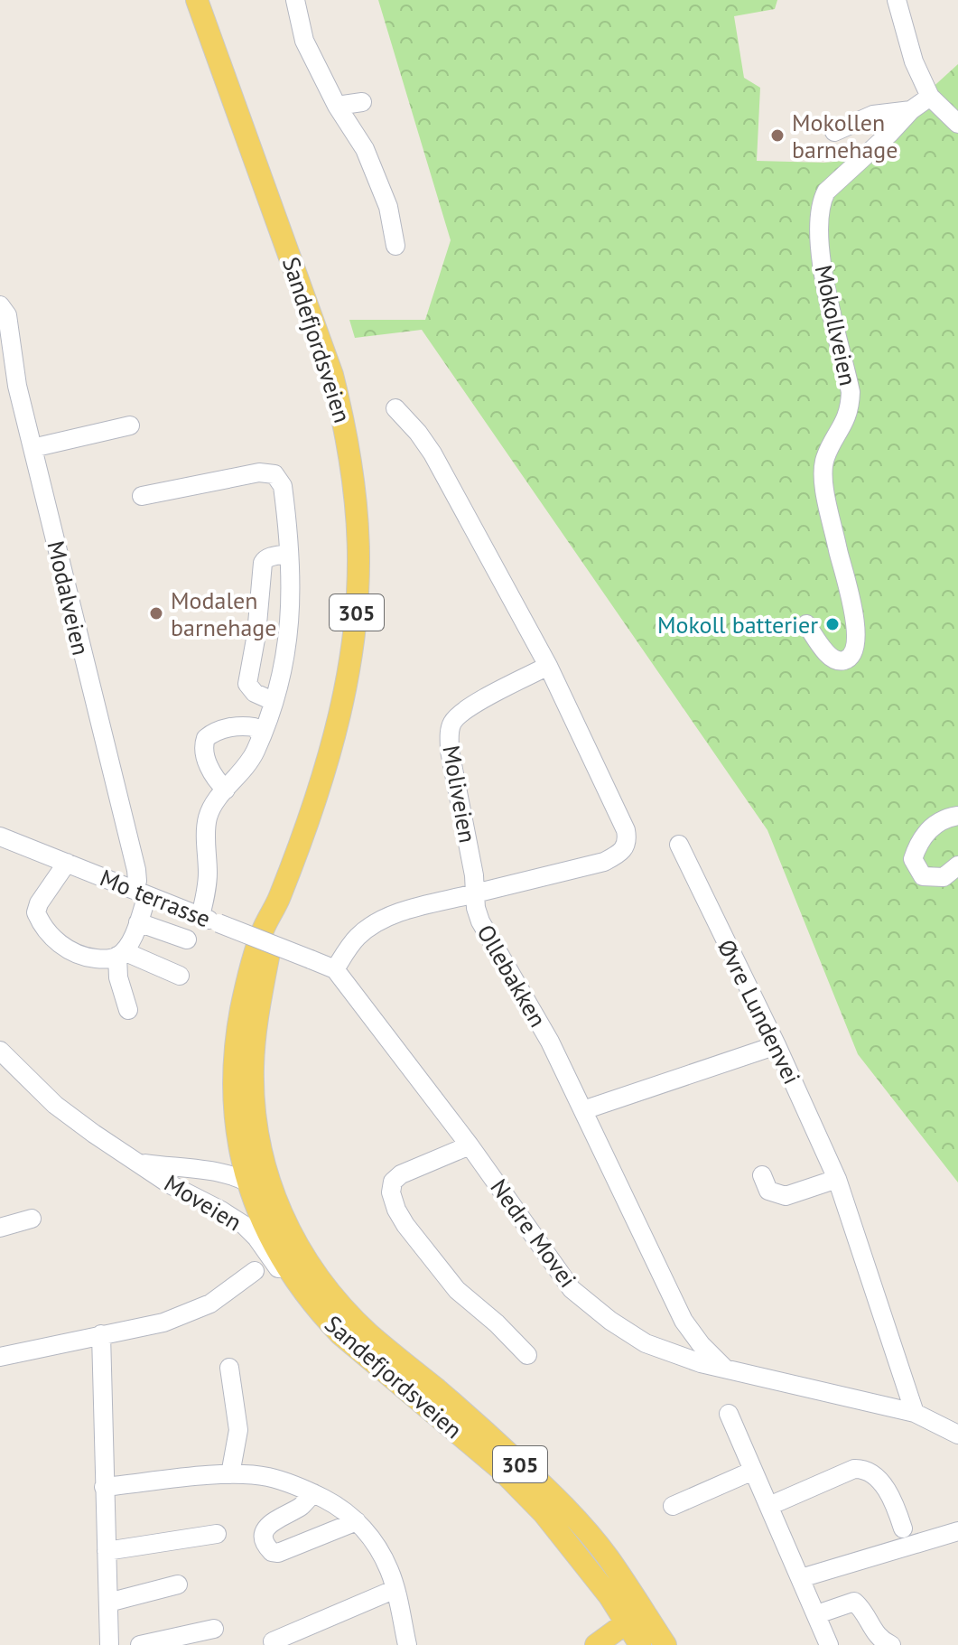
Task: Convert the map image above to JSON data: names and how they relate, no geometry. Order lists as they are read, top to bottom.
{
  "streets": {
    "main road": ["Sandefjordsveien", "305"],
    "street": [
      "Mokollveien",
      "Modalveien",
      "Moliveien",
      "Mo terrasse",
      "Ollebakken",
      "Øvre Lundenvei",
      "Moveien",
      "Nedre Movei"
    ]
  },
  "crossings": [
    ["Sandefjordsveien", "Moveien"],
    ["Modalveien", "Mo terrasse"],
    ["Moliveien", "Ollebakken"],
    ["Mo terrasse", "Nedre Movei"],
    ["Ollebakken", "Nedre Movei"],
    ["Øvre Lundenvei", "Nedre Movei"]
  ],
  "places": ["Mokollen barnehage", "Modalen barnehage", "Mokoll batterier"]
}
